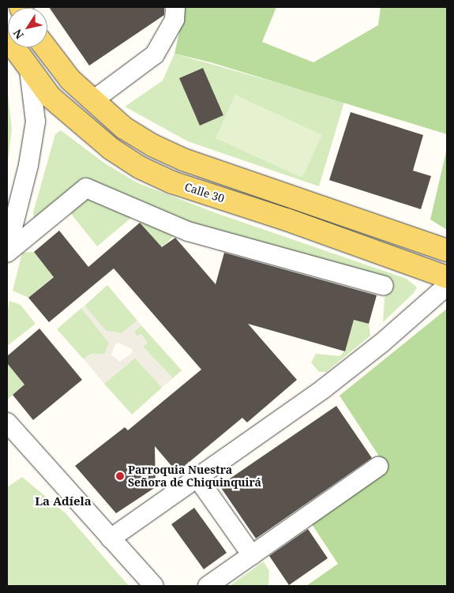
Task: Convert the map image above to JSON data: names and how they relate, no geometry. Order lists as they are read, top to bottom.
{
  "streets": {
    "main road": ["Calle 30"]
  },
  "districts": ["La Adíela"],
  "places": ["Parroquia Nuestra Señora de Chiquinquirá"],
  "north": "bottom left"
}
